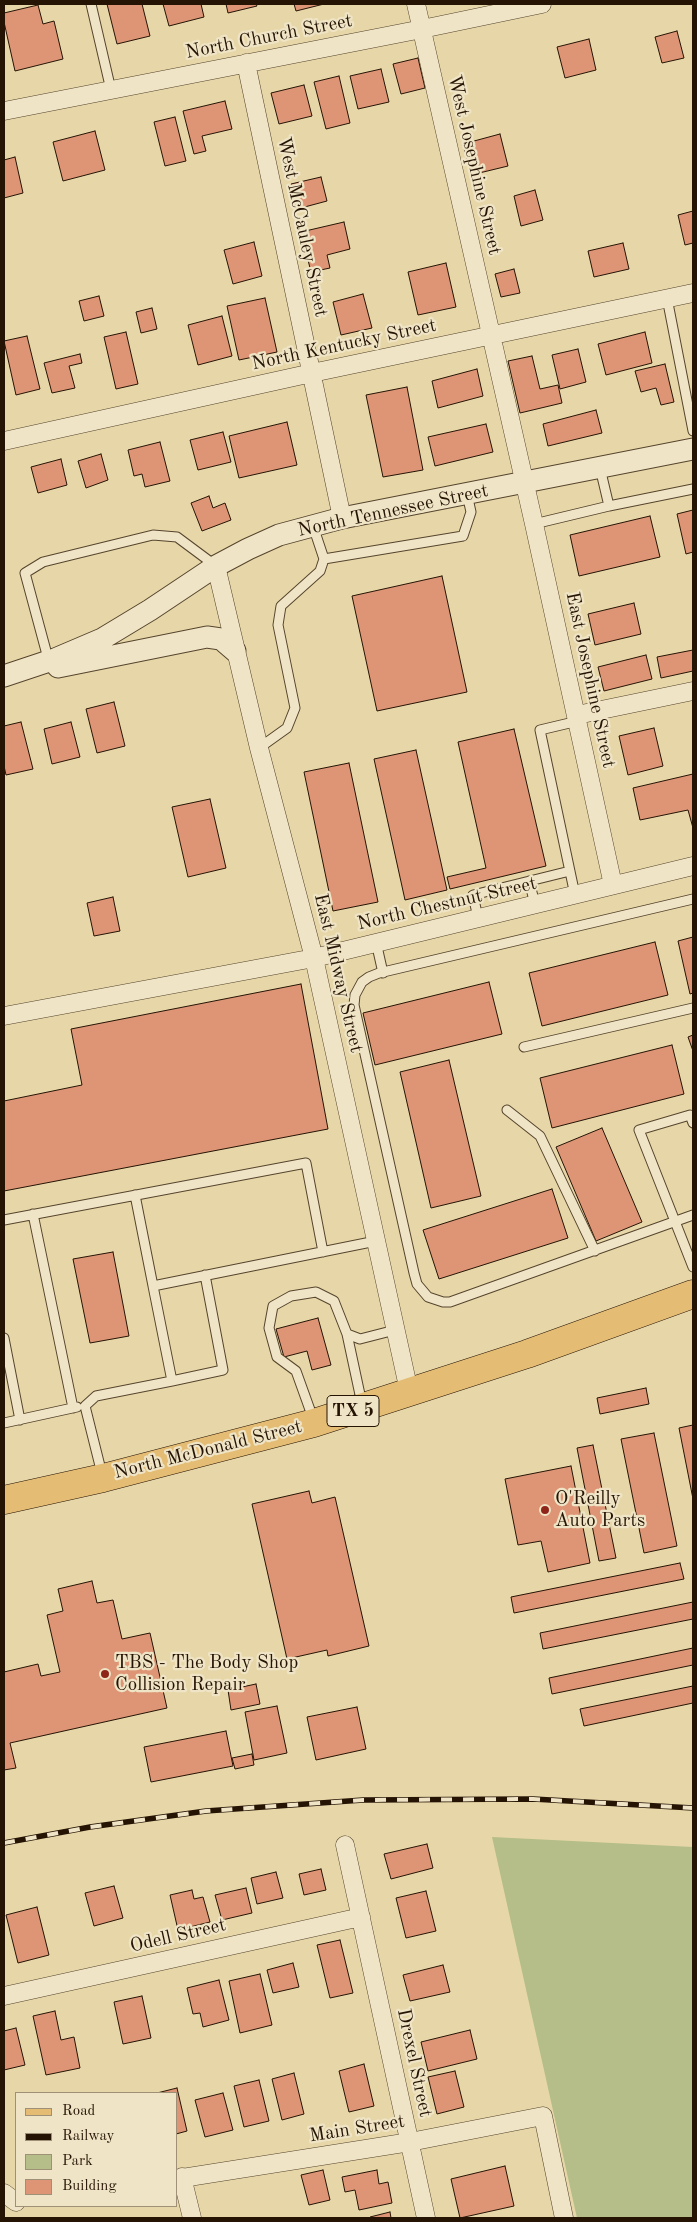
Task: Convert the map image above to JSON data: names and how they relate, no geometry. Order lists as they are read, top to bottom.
{
  "streets": {
    "main road": ["TX 5", "North McDonald Street"],
    "street": [
      "North Church Street",
      "West Josephine Street",
      "West McCauley Street",
      "North Kentucky Street",
      "North Tennessee Street",
      "East Josephine Street",
      "North Chestnut Street",
      "East Midway Street",
      "Odell Street",
      "Drexel Street",
      "Main Street"
    ]
  },
  "crossings": [
    ["North Church Street", "West Josephine Street"],
    ["North Church Street", "West McCauley Street"],
    ["West Josephine Street", "North Kentucky Street"],
    ["West Josephine Street", "North Tennessee Street"],
    ["West Josephine Street", "East Josephine Street"],
    ["West McCauley Street", "North Kentucky Street"],
    ["West McCauley Street", "North Tennessee Street"],
    ["North Tennessee Street", "East Josephine Street"],
    ["North Tennessee Street", "East Midway Street"],
    ["East Josephine Street", "North Chestnut Street"],
    ["North Chestnut Street", "East Midway Street"],
    ["East Midway Street", "North McDonald Street"],
    ["Odell Street", "Drexel Street"],
    ["Drexel Street", "Main Street"]
  ],
  "places": ["O'Reilly Auto Parts", "TBS - The Body Shop Collision Repair"],
  "legend": [
    "Road",
    "Railway",
    "Park",
    "Building"
  ]
}
